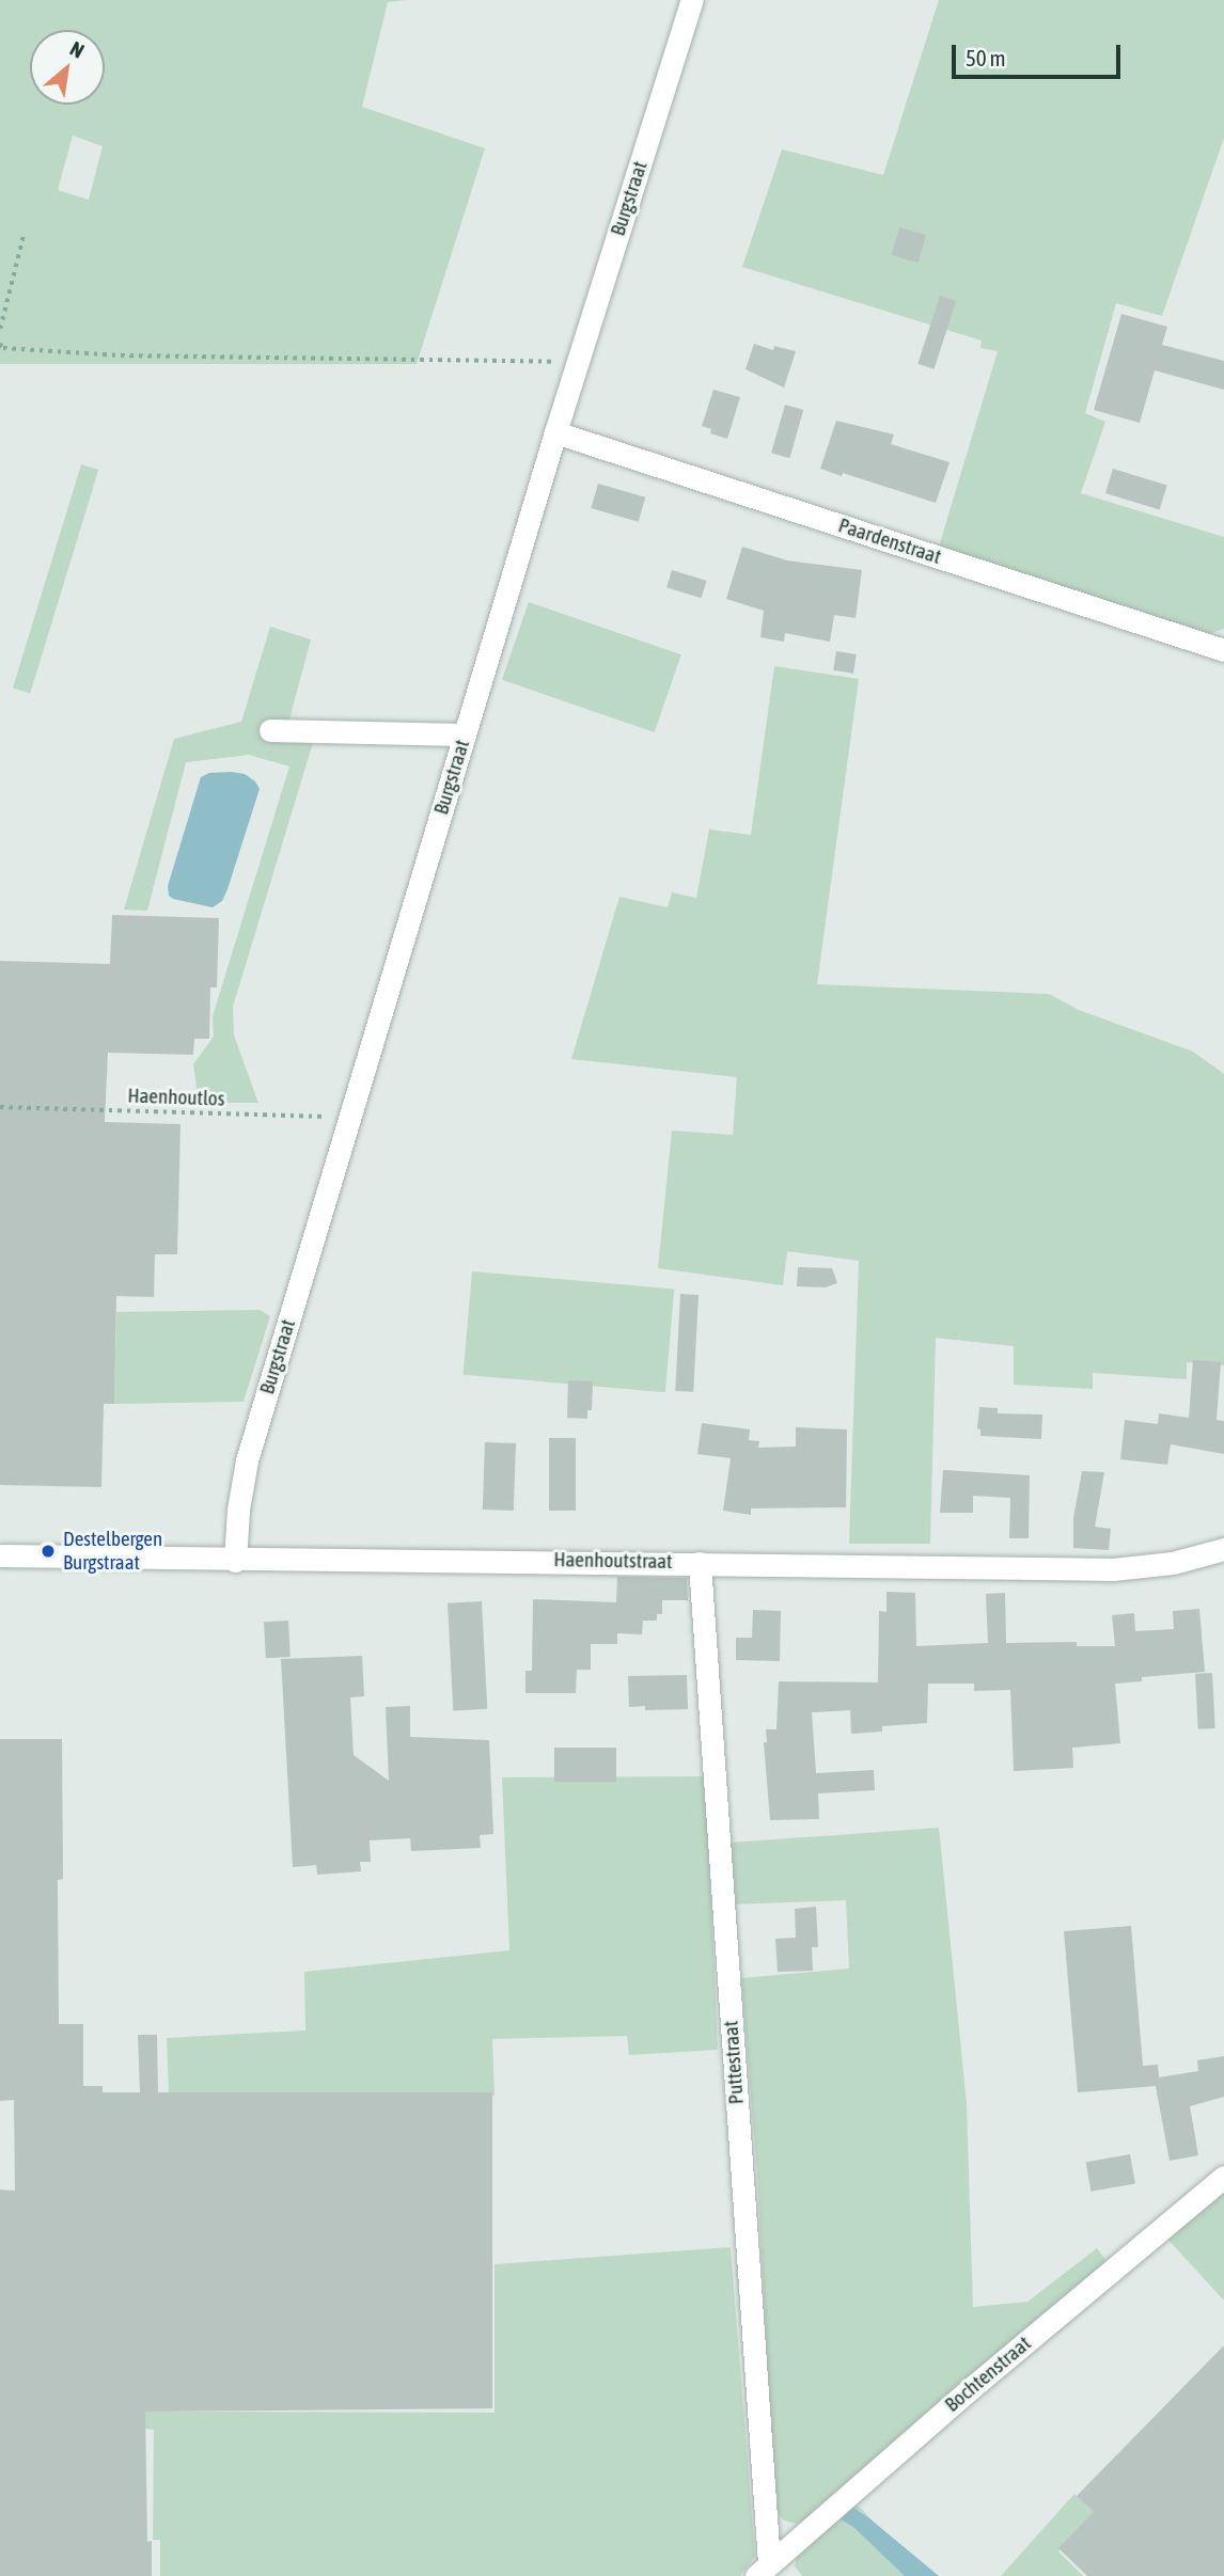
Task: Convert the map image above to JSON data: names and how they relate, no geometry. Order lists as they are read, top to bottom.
{
  "streets": {
    "street": [
      "Burgstraat",
      "Paardenstraat",
      "Haenhoutstraat",
      "Puttestraat",
      "Bochtenstraat"
    ],
    "path": ["Haenhoutlos"]
  },
  "crossings": [
    ["Burgstraat", "Paardenstraat"],
    ["Burgstraat", "Haenhoutlos"],
    ["Burgstraat", "Haenhoutstraat"],
    ["Haenhoutstraat", "Puttestraat"],
    ["Puttestraat", "Bochtenstraat"]
  ],
  "places": ["Destelbergen Burgstraat"],
  "scale_bar": "50 m",
  "north": "top right"
}
